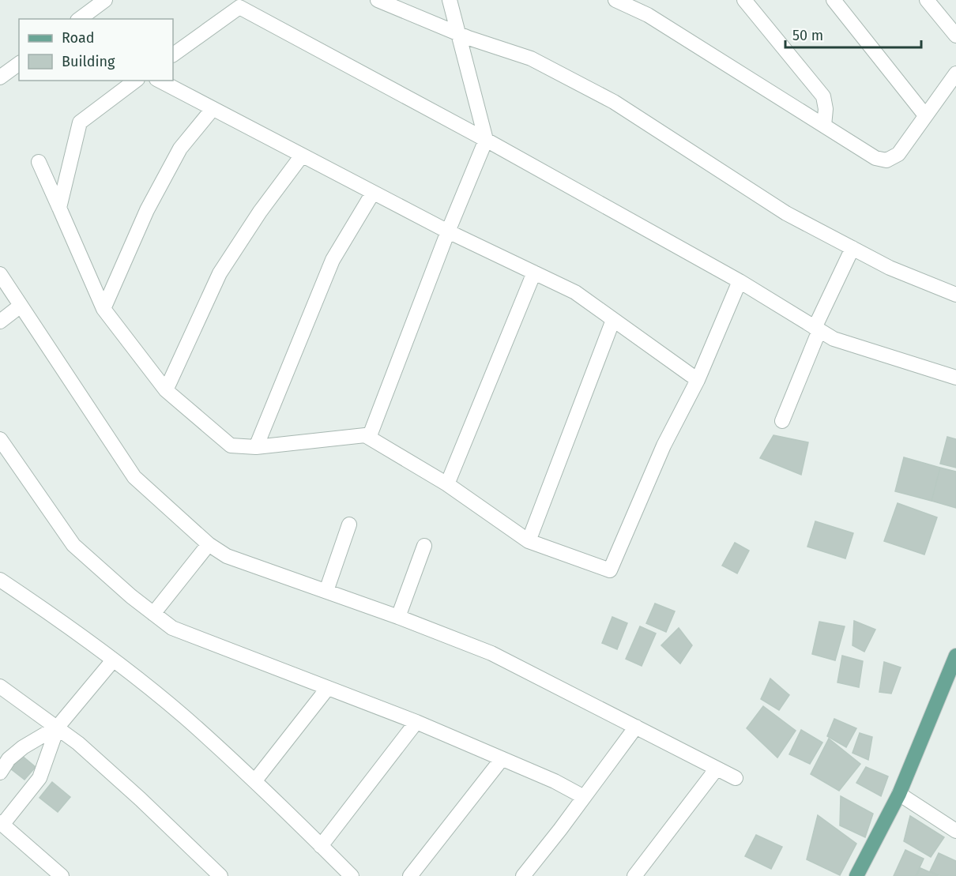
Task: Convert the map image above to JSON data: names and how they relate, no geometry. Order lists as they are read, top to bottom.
{
  "legend": ["Road", "Building"],
  "scale_bar": "50 m"
}
